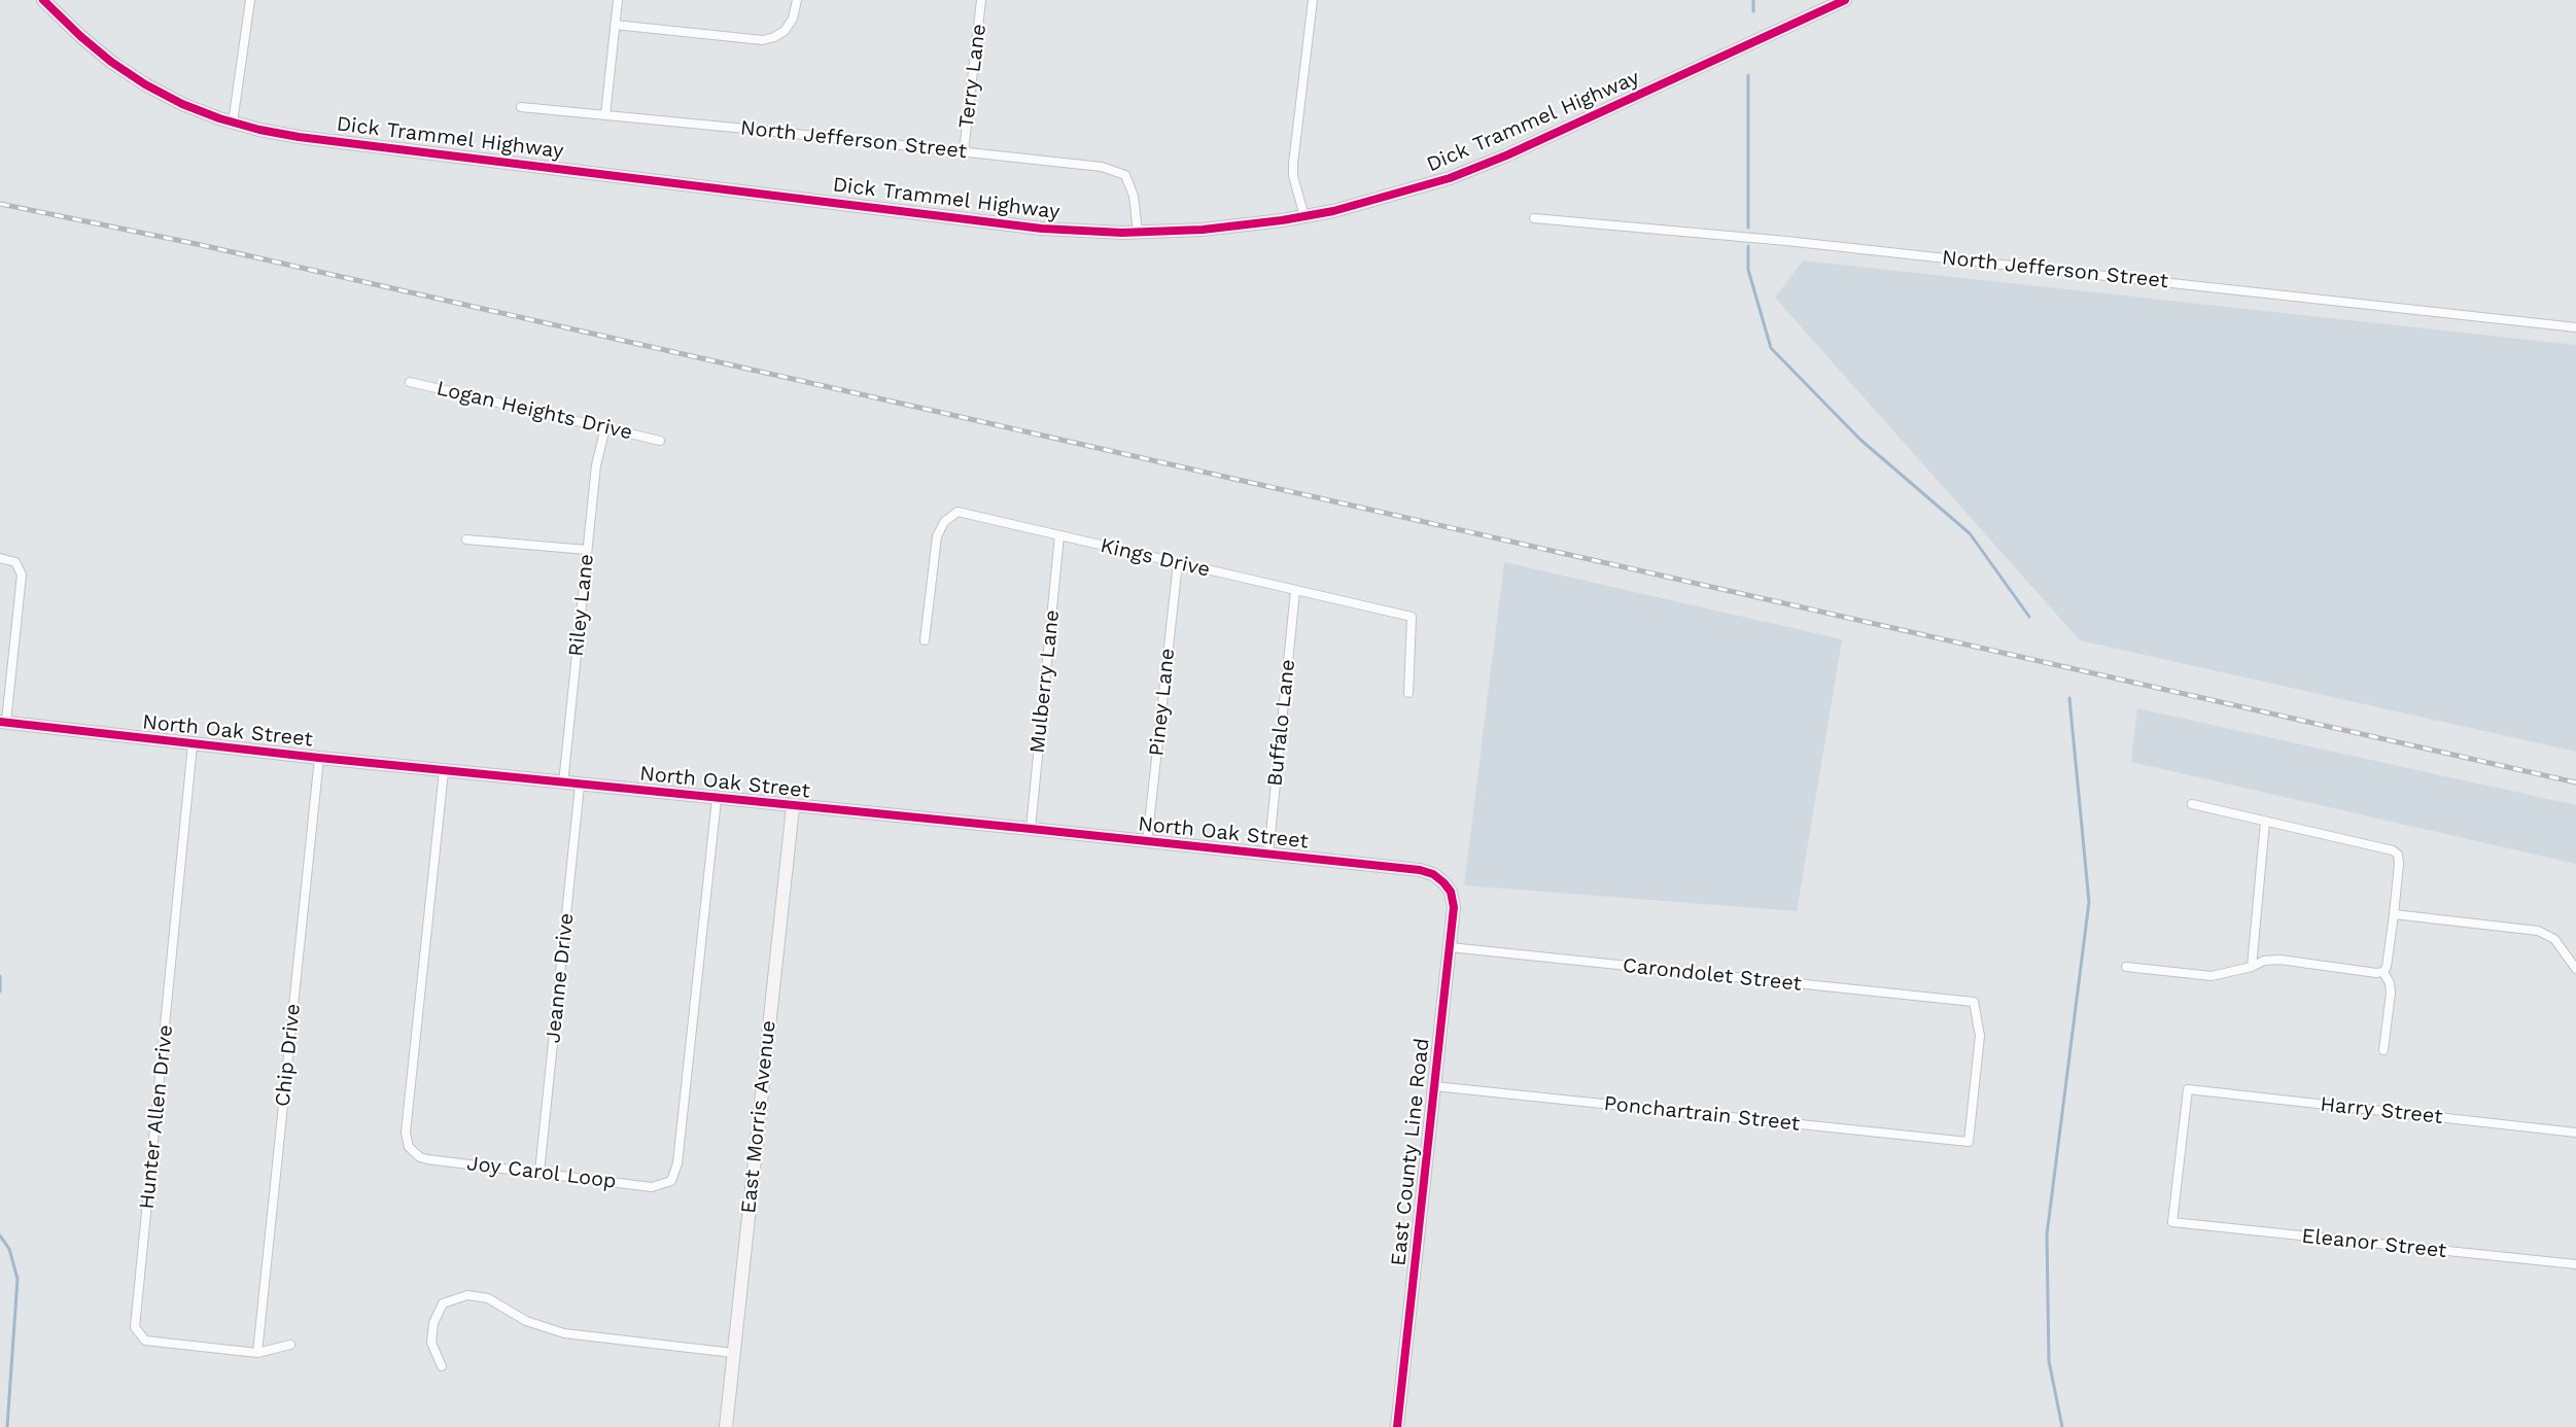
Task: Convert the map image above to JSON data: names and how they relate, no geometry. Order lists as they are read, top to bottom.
{
  "streets": {
    "street": [
      "Terry Lane",
      "Dick Trammel Highway",
      "North Jefferson Street",
      "Logan Heights Drive",
      "Kings Drive",
      "Riley Lane",
      "Mulberry Lane",
      "Piney Lane",
      "Buffalo Lane",
      "North Oak Street",
      "Carondolet Street",
      "Jeanne Drive",
      "Chip Drive",
      "Harry Street",
      "Ponchartrain Street",
      "Hunter Allen Drive",
      "East Morris Avenue",
      "East County Line Road",
      "Joy Carol Loop",
      "Eleanor Street"
    ]
  },
  "crossings": [
    ["Terry Lane", "North Jefferson Street"],
    ["Dick Trammel Highway", "North Jefferson Street"],
    ["Logan Heights Drive", "Riley Lane"],
    ["Kings Drive", "Mulberry Lane"],
    ["Kings Drive", "Piney Lane"],
    ["Kings Drive", "Buffalo Lane"],
    ["Riley Lane", "North Oak Street"],
    ["Mulberry Lane", "North Oak Street"],
    ["Piney Lane", "North Oak Street"],
    ["Buffalo Lane", "North Oak Street"],
    ["North Oak Street", "Jeanne Drive"],
    ["North Oak Street", "Chip Drive"],
    ["North Oak Street", "Hunter Allen Drive"],
    ["North Oak Street", "East Morris Avenue"],
    ["North Oak Street", "East County Line Road"],
    ["North Oak Street", "Joy Carol Loop"],
    ["Carondolet Street", "Ponchartrain Street"],
    ["Carondolet Street", "East County Line Road"],
    ["Jeanne Drive", "Joy Carol Loop"],
    ["Chip Drive", "Hunter Allen Drive"],
    ["Harry Street", "Eleanor Street"],
    ["Ponchartrain Street", "East County Line Road"]
  ]
}
